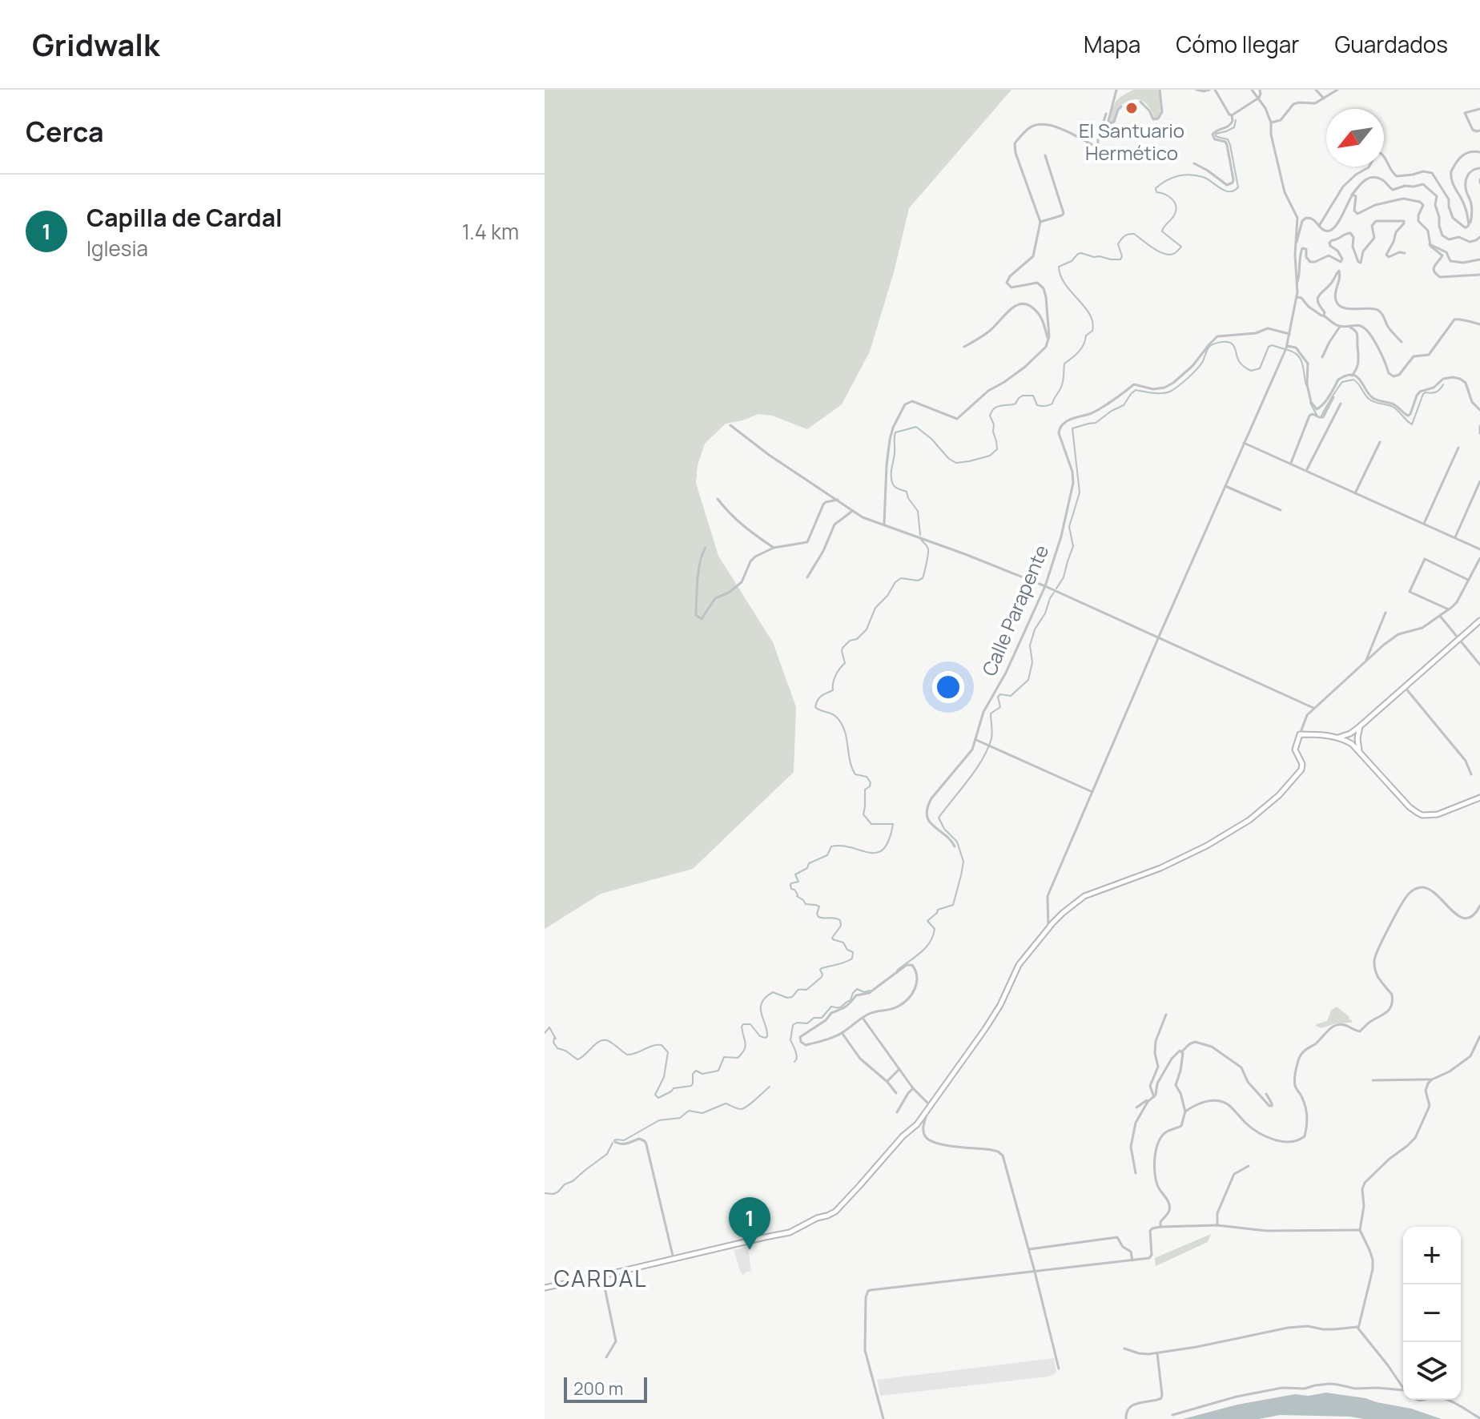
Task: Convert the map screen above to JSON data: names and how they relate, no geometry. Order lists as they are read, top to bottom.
{
  "streets": {
    "street": ["Calle Parapente"]
  },
  "districts": ["CARDAL"],
  "places": ["El Santuario Hermético"],
  "scale_bar": "200 m",
  "north": "bottom left",
  "page": {
    "header": "Gridwalk",
    "nav": ["Mapa", "Cómo llegar", "Guardados"],
    "heading": "Cerca",
    "list": [
      {
        "mark": "1",
        "name": "Capilla de Cardal",
        "note": "Iglesia",
        "value": "1.4 km"
      }
    ],
    "pins": "1",
    "map_buttons": ["+", "−"],
    "scale": "200 m"
  }
}
